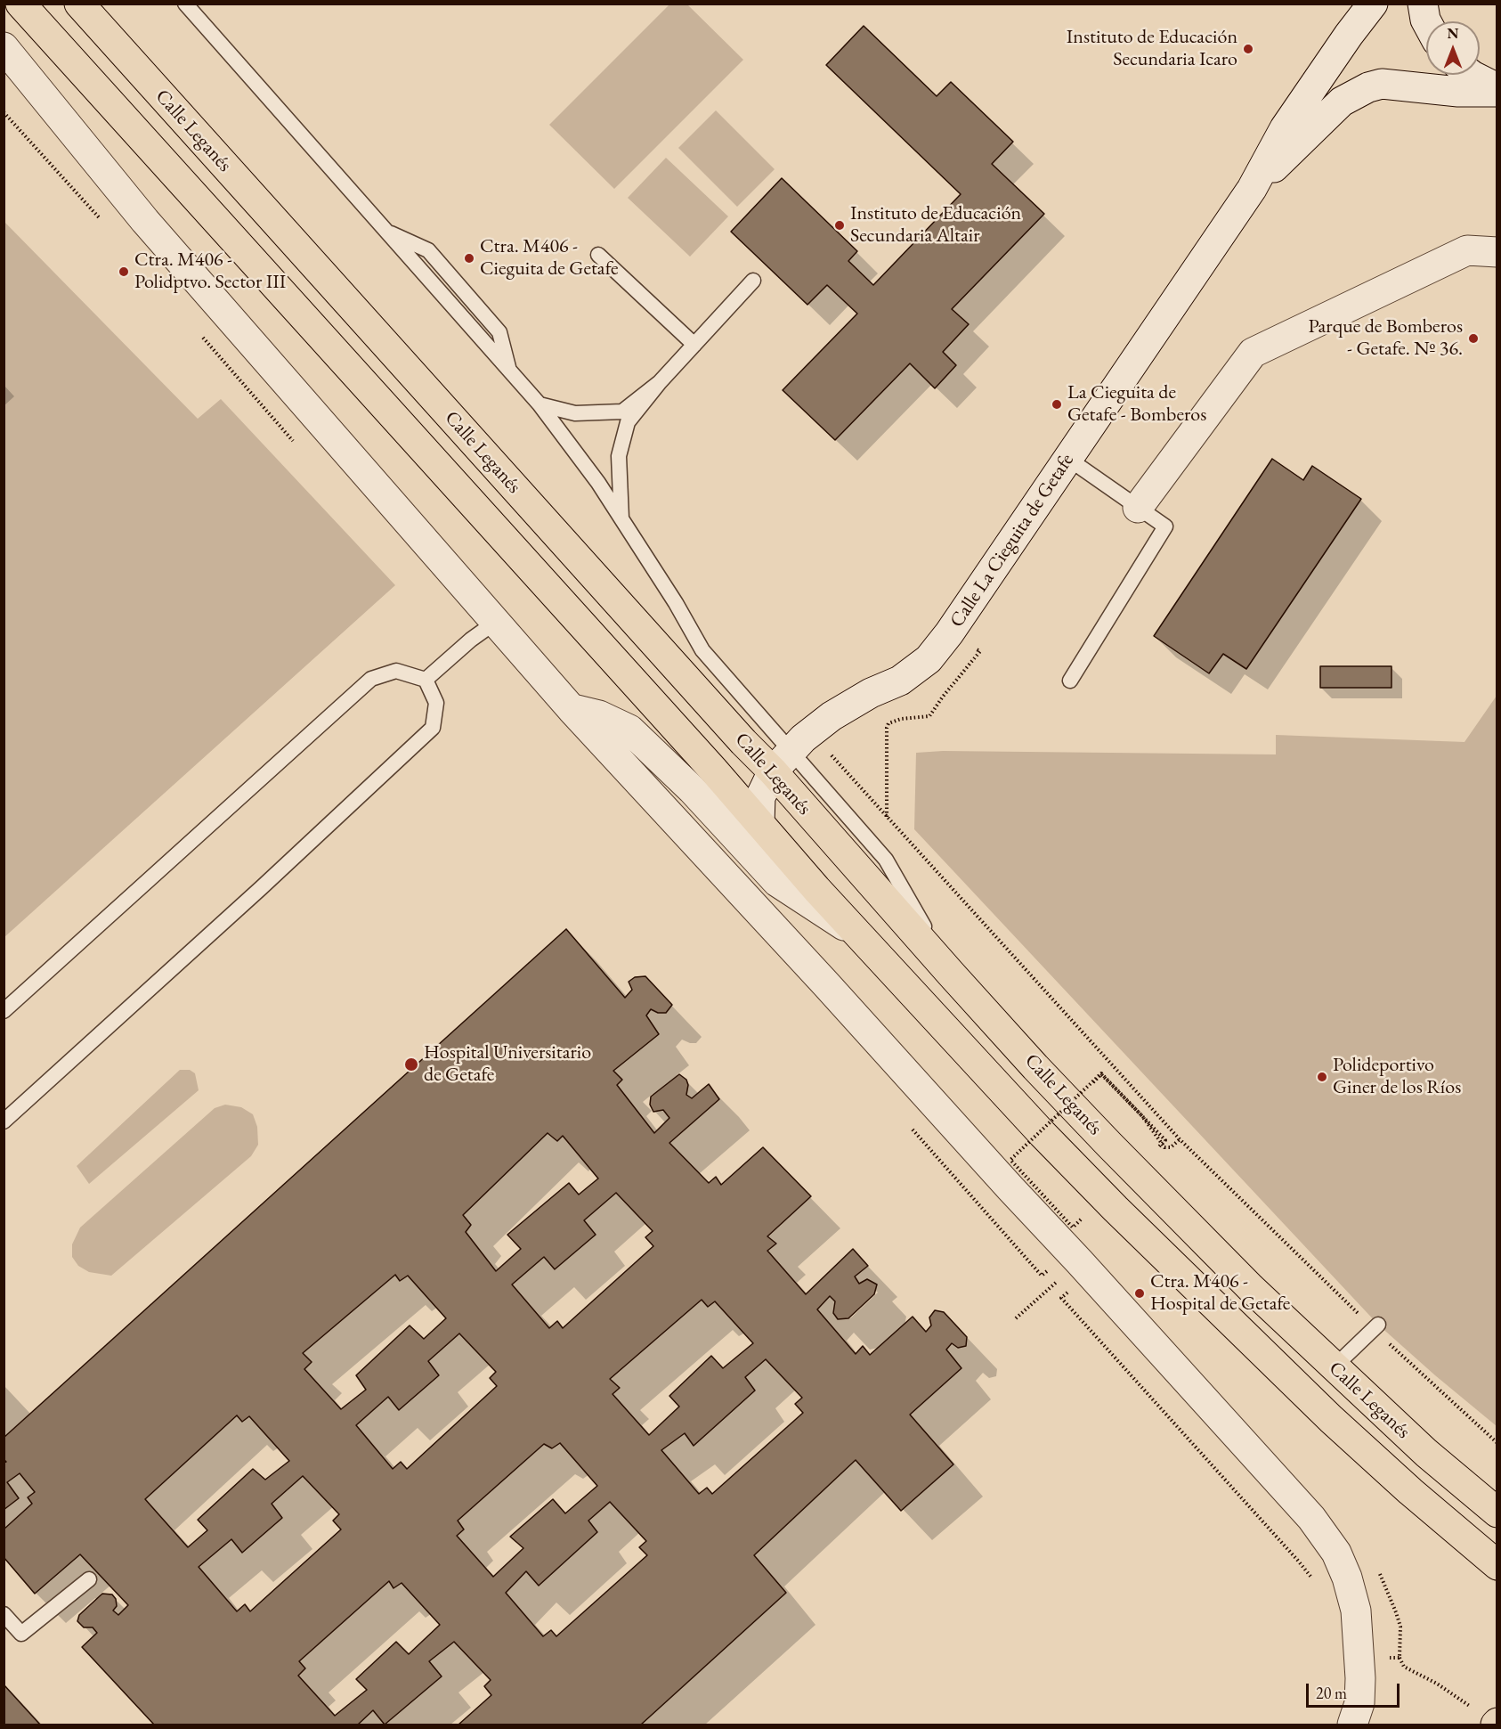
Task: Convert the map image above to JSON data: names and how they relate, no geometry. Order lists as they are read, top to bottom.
{
  "streets": {
    "highway": ["Calle Leganés"],
    "street": ["Calle La Cieguita de Getafe"]
  },
  "crossings": [
    ["Calle Leganés", "Calle La Cieguita de Getafe"]
  ],
  "places": [
    "Instituto de Educación Secundaria Icaro",
    "Instituto de Educación Secundaria Altair",
    "Ctra. M406 - Cieguita de Getafe",
    "Ctra. M406 - Polidptvo. Sector III",
    "Parque de Bomberos - Getafe. Nº 36.",
    "La Cieguita de Getafe - Bomberos",
    "Hospital Universitario de Getafe",
    "Polideportivo Giner de los Ríos",
    "Ctra. M406 - Hospital de Getafe"
  ],
  "scale_bar": "20 m",
  "north": "top"
}
